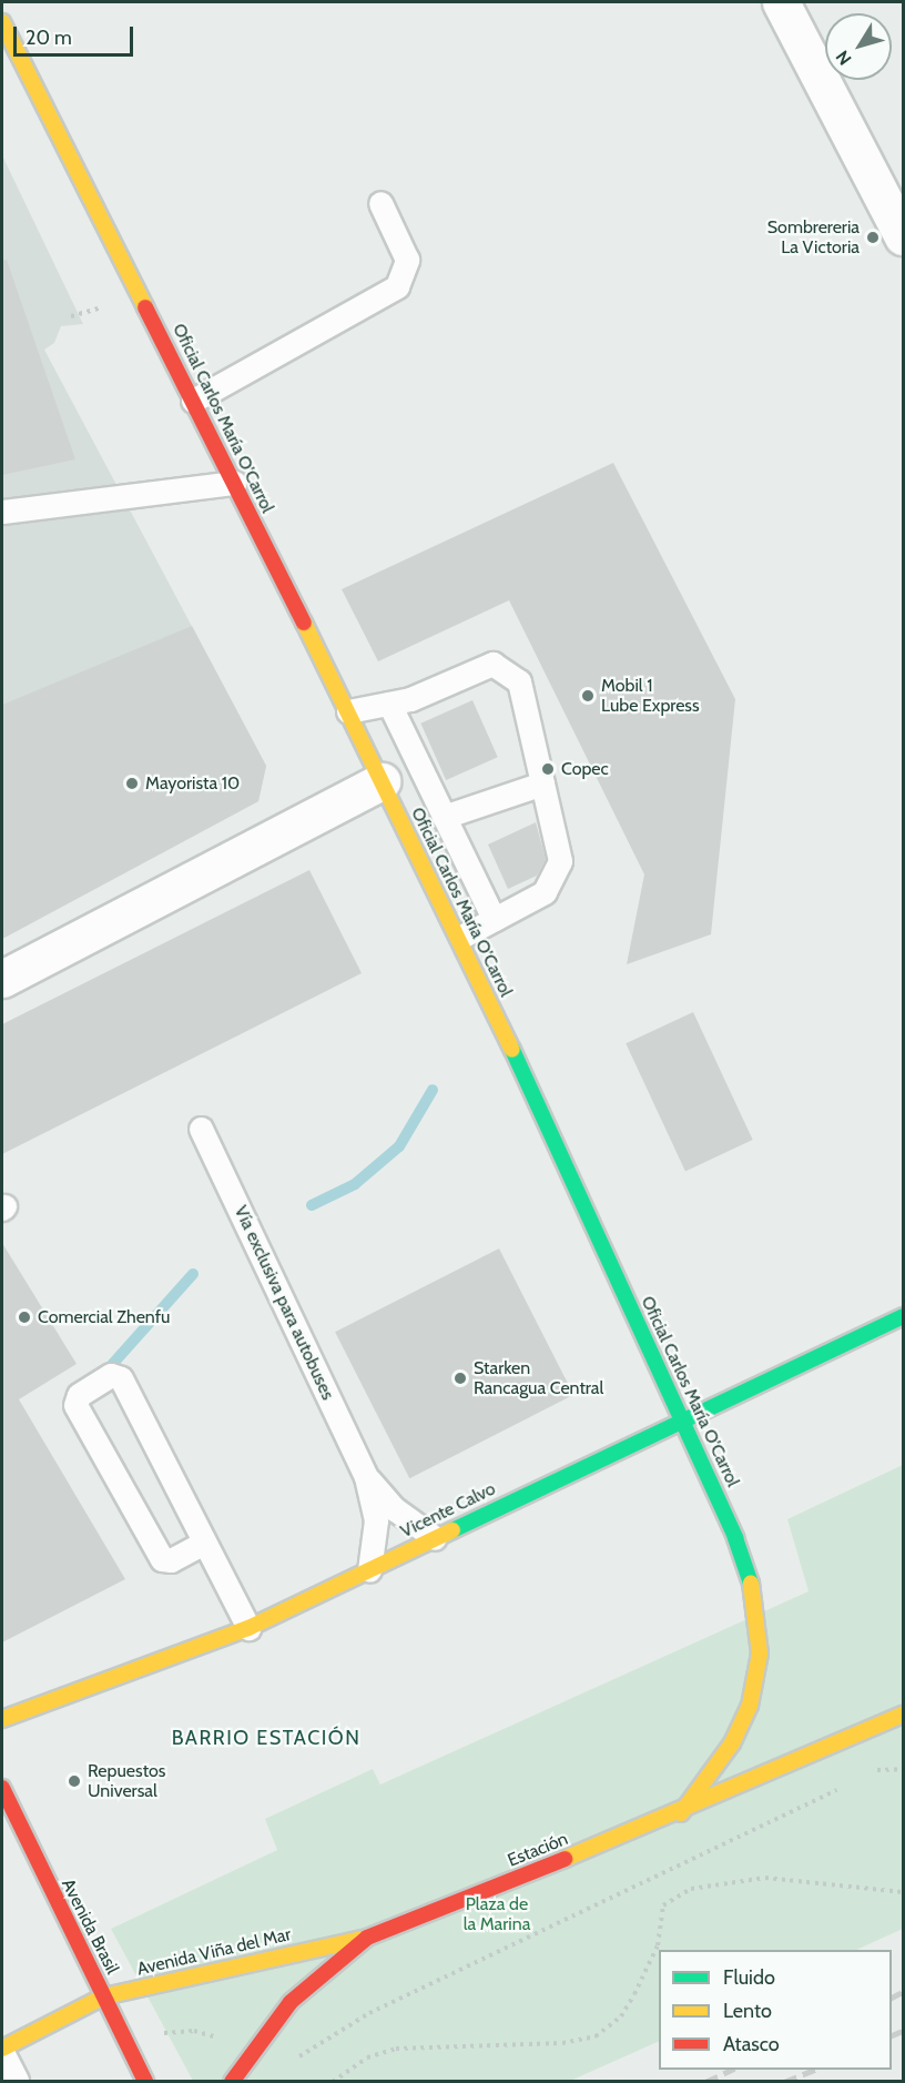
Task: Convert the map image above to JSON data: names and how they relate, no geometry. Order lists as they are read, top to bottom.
{
  "streets": {
    "main road": [
      "Oficial Carlos María O'Carrol",
      "Vicente Calvo",
      "Estación",
      "Avenida Brasil",
      "Avenida Viña del Mar"
    ],
    "lane": ["Vía exclusiva para autobuses"]
  },
  "crossings": [
    ["Oficial Carlos María O'Carrol", "Vicente Calvo"],
    ["Oficial Carlos María O'Carrol", "Estación"],
    ["Vía exclusiva para autobuses", "Vicente Calvo"],
    ["Estación", "Avenida Viña del Mar"],
    ["Avenida Brasil", "Avenida Viña del Mar"]
  ],
  "districts": ["BARRIO ESTACIÓN"],
  "parks": ["Plaza de la Marina"],
  "places": [
    "Sombrereria La Victoria",
    "Mobil 1 Lube Express",
    "Copec",
    "Mayorista 10",
    "Comercial Zhenfu",
    "Starken Rancagua Central",
    "Repuestos Universal"
  ],
  "legend": ["Fluido", "Lento", "Atasco"],
  "scale_bar": "20 m",
  "north": "bottom left"
}
